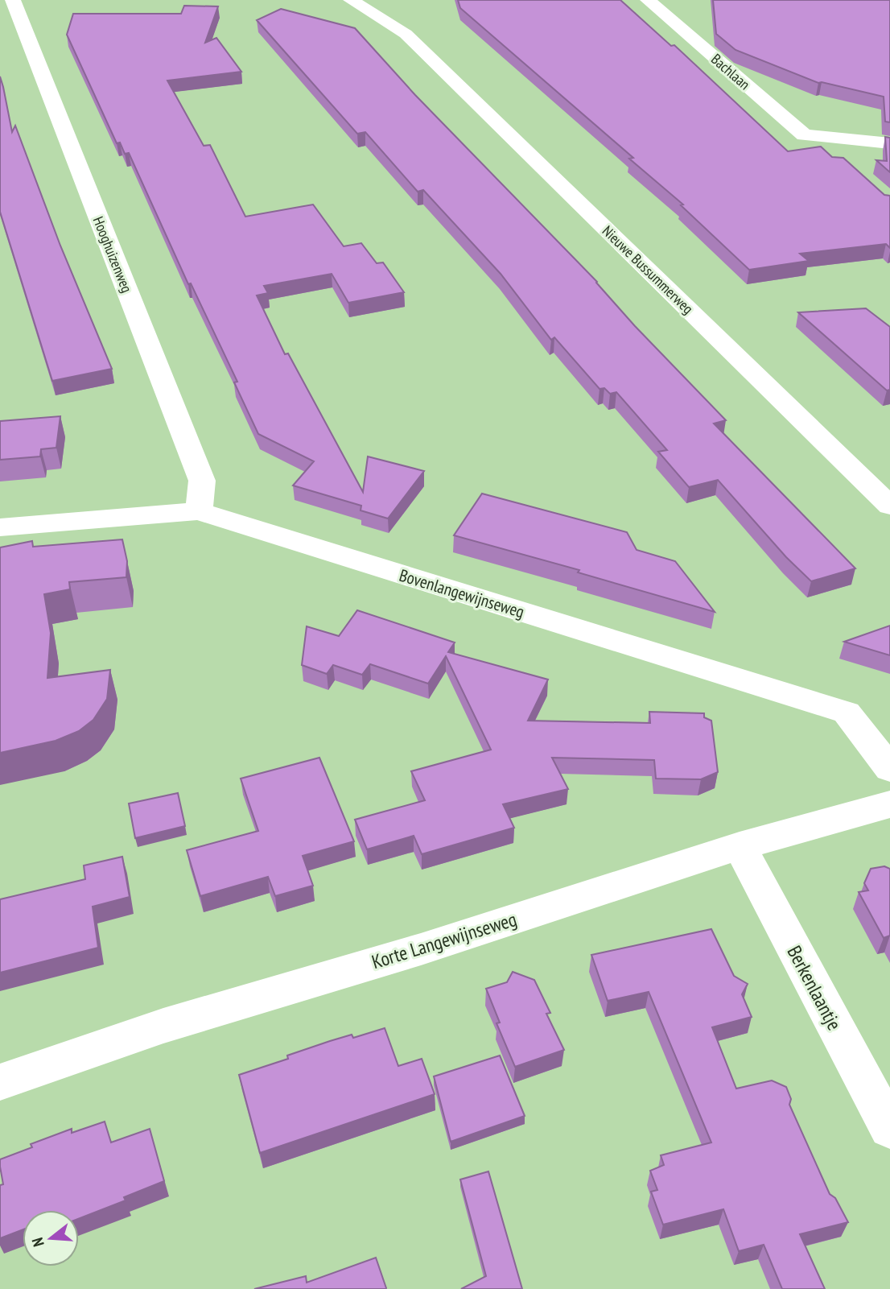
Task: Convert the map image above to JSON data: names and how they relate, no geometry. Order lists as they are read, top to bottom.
{
  "streets": {
    "street": [
      "Bachlaan",
      "Hooghuizenweg",
      "Nieuwe Bussummerweg",
      "Bovenlangewijnseweg",
      "Korte Langewijnseweg",
      "Berkenlaantje"
    ]
  },
  "crossings": [
    ["Hooghuizenweg", "Bovenlangewijnseweg"],
    ["Korte Langewijnseweg", "Berkenlaantje"]
  ],
  "north": "left"
}
